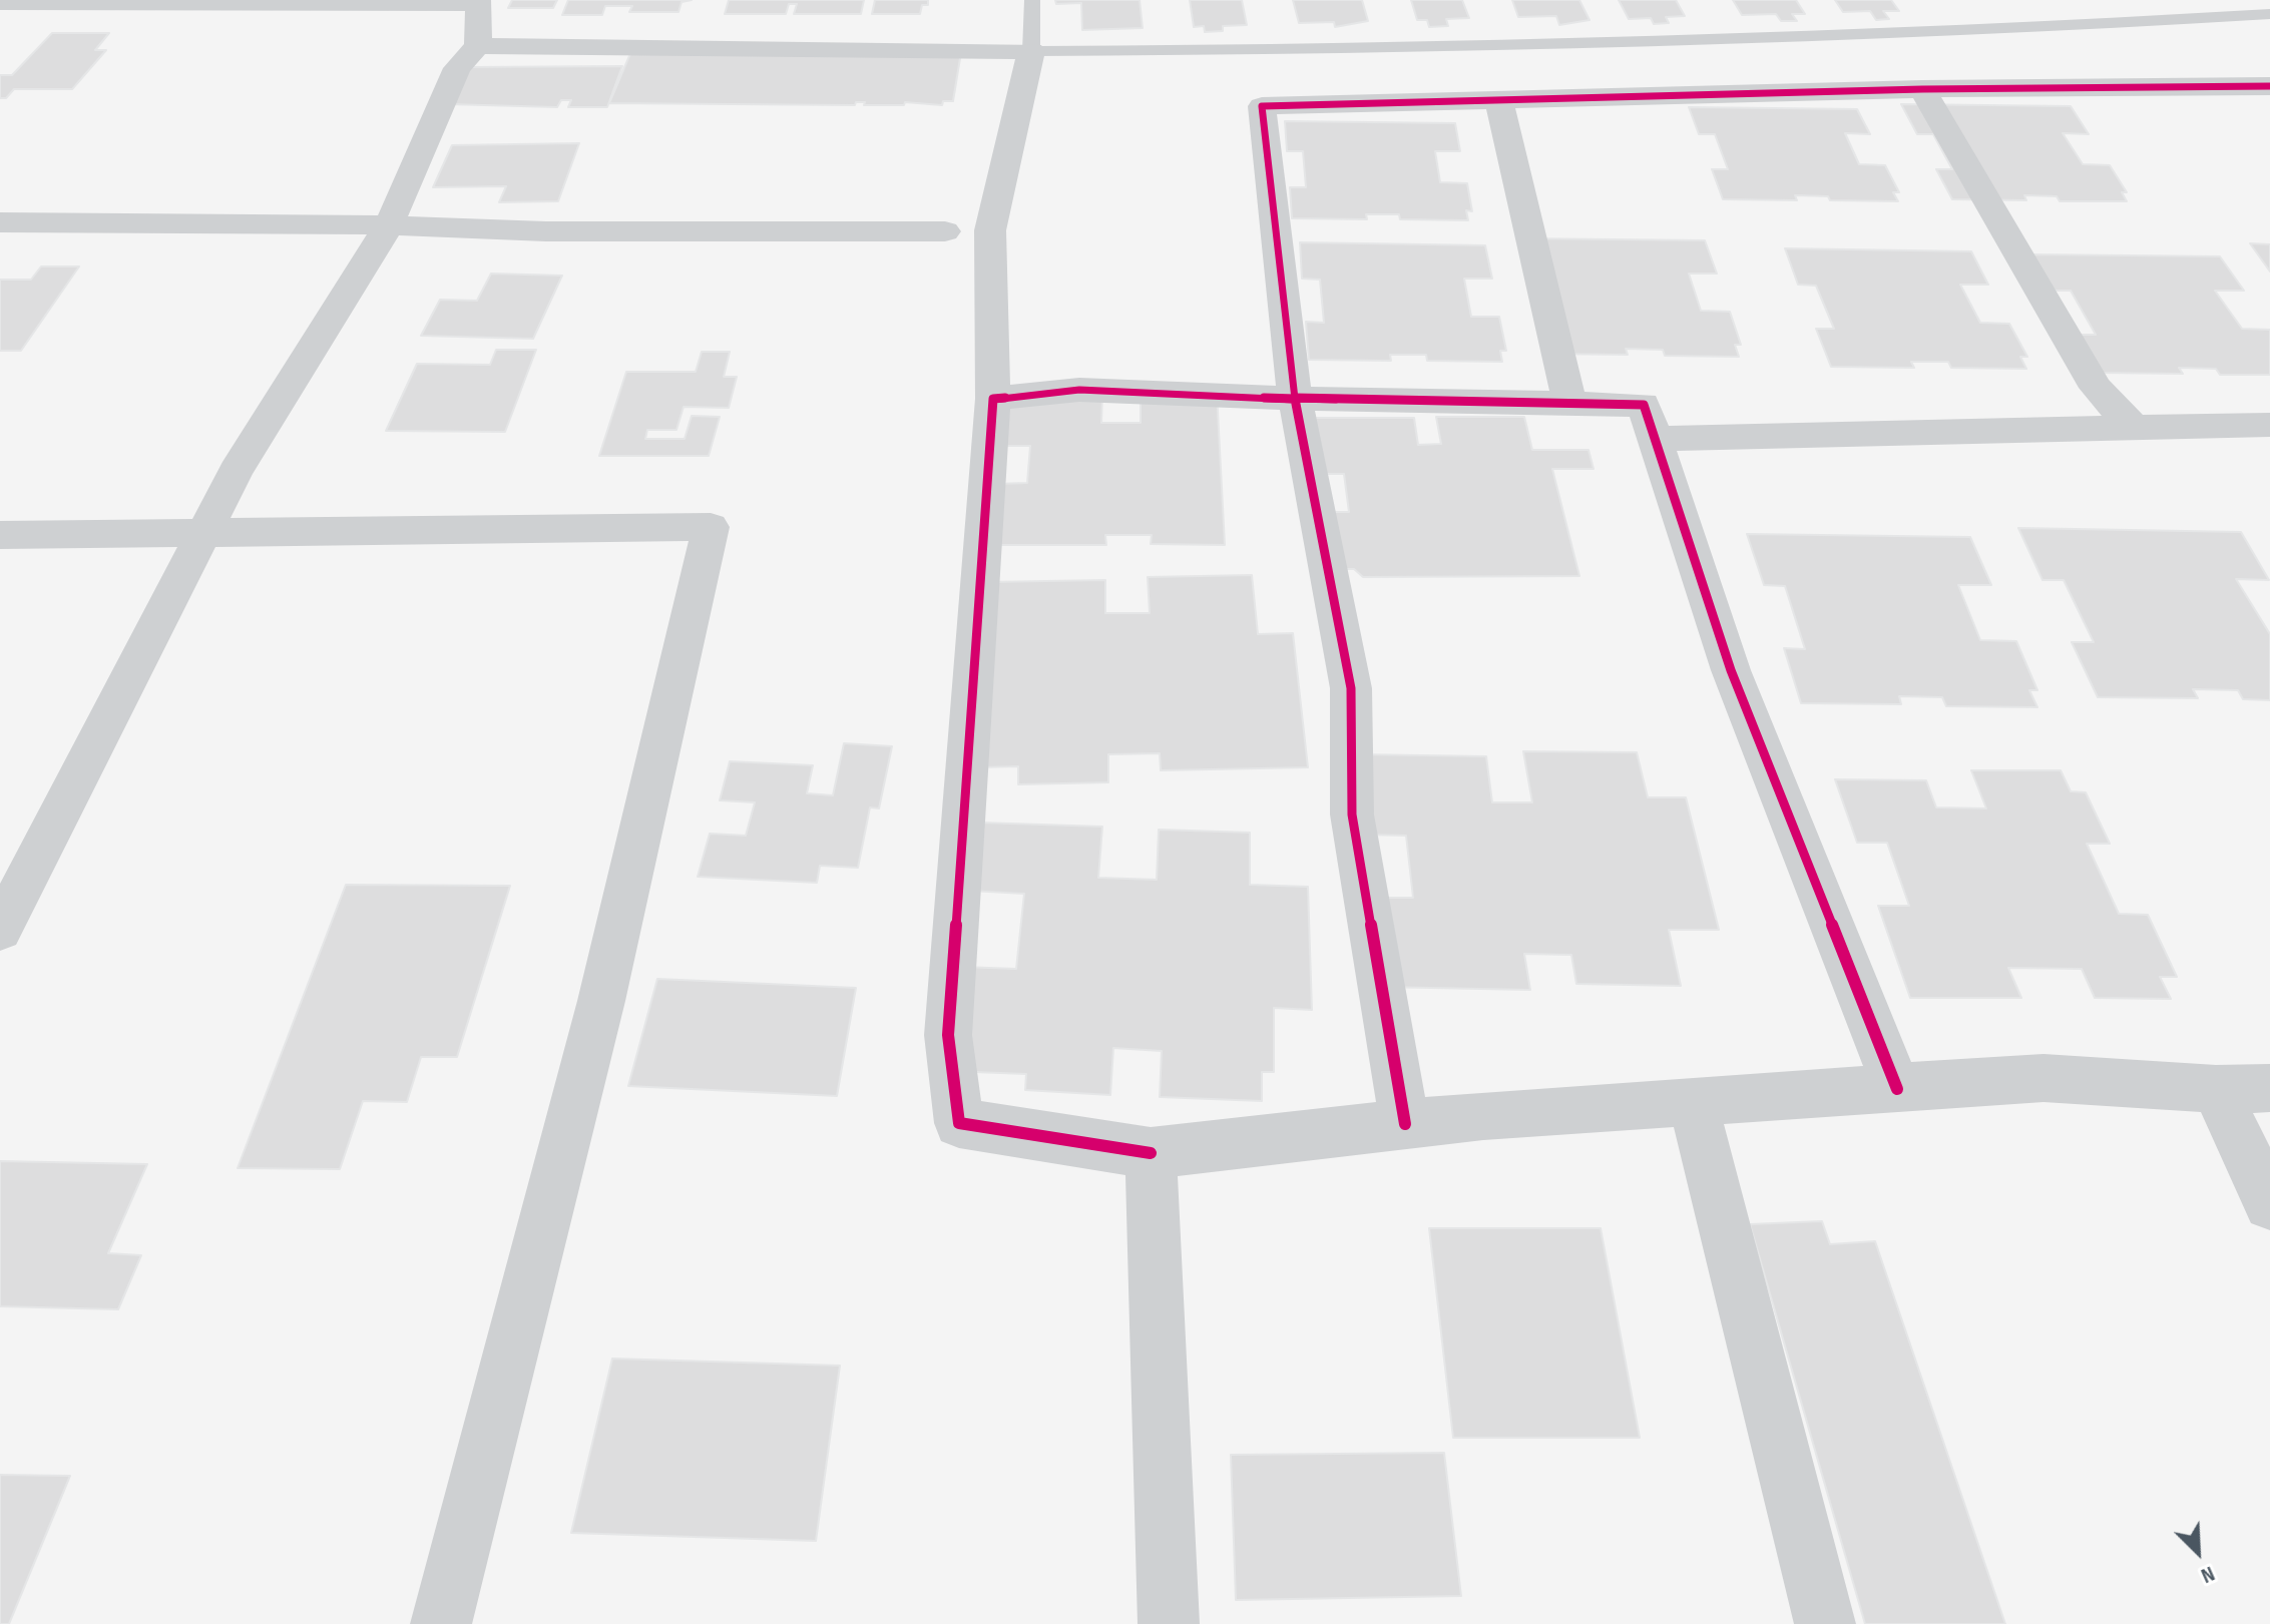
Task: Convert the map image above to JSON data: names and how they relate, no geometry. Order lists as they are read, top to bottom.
{
  "north": "bottom right"
}
